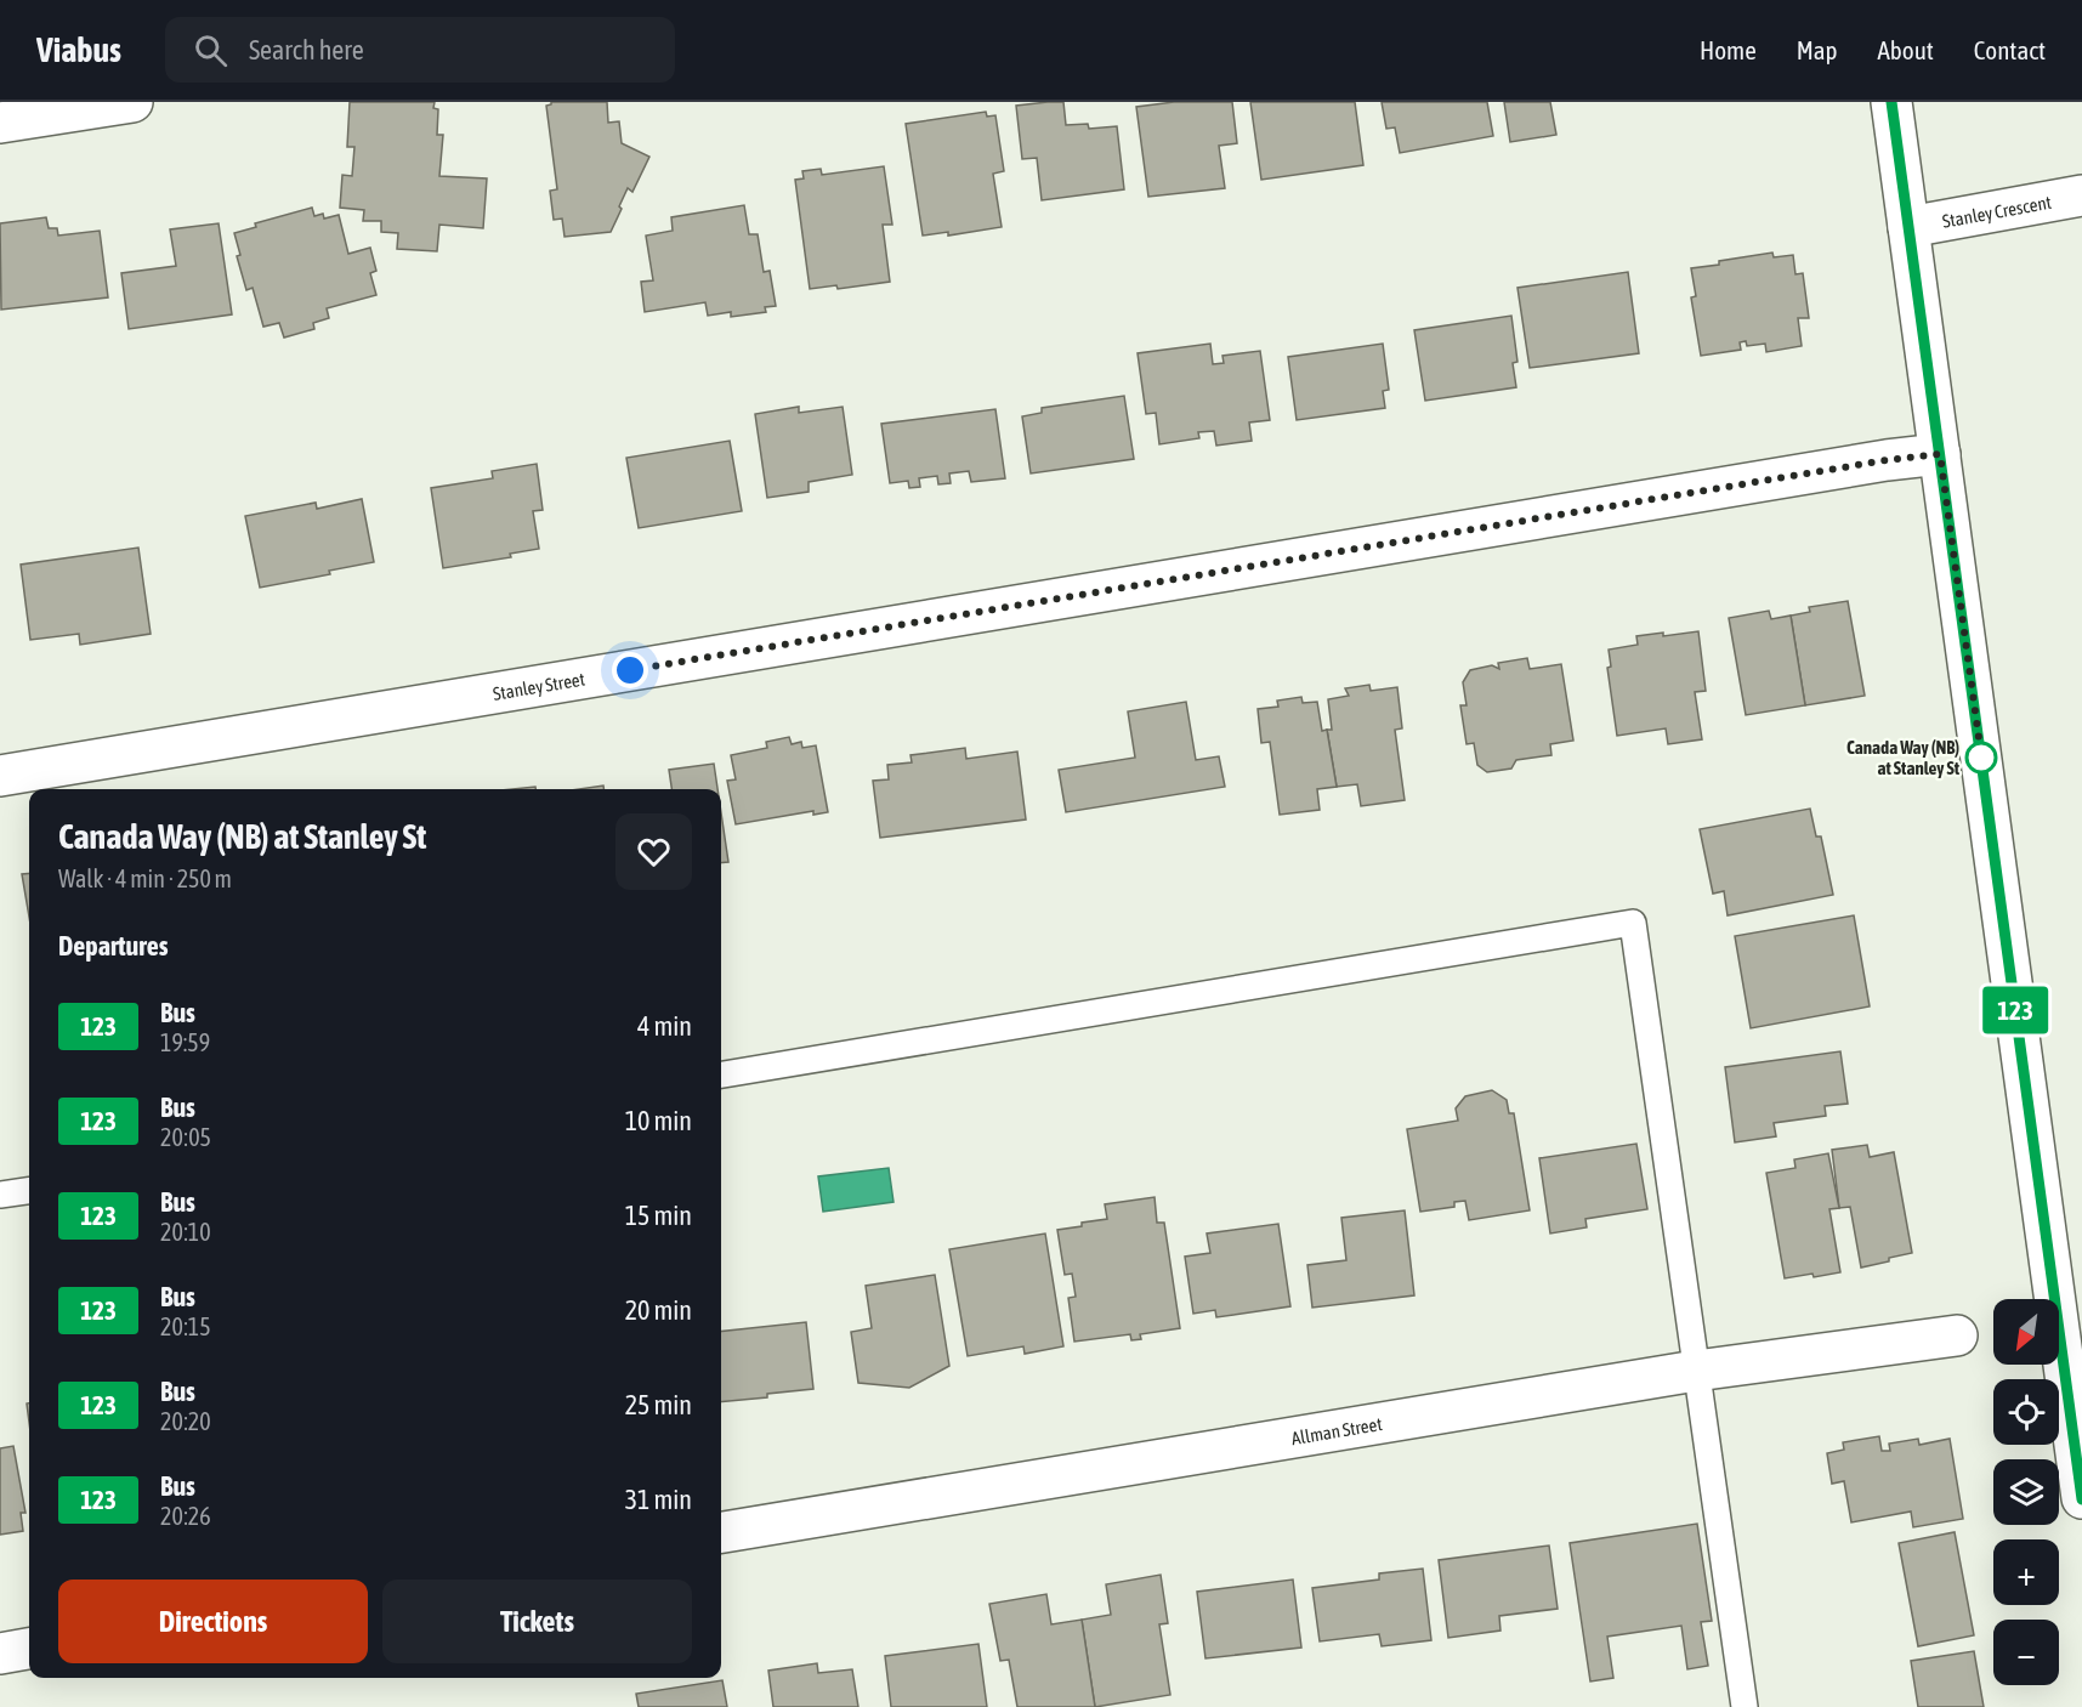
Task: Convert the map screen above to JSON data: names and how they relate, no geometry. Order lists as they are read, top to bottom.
{
  "streets": {
    "street": ["Stanley Crescent", "Stanley Street", "Allman Street"]
  },
  "places": ["Canada Way (NB) at Stanley St"],
  "lines": ["bus line 123"],
  "north": "bottom left",
  "page": {
    "header": "Viabus",
    "search": "Search here",
    "nav": [
      "Home",
      "Map",
      "About",
      "Contact"
    ],
    "on_map": "123",
    "heading": [
      ["Canada Way (NB) at Stanley St", "Walk · 4 min · 250 m"],
      "Departures"
    ],
    "list": [
      {
        "mark": "123",
        "name": "Bus",
        "note": "19:59",
        "value": "4 min"
      },
      {
        "mark": "123",
        "name": "Bus",
        "note": "20:05",
        "value": "10 min"
      },
      {
        "mark": "123",
        "name": "Bus",
        "note": "20:10",
        "value": "15 min"
      },
      {
        "mark": "123",
        "name": "Bus",
        "note": "20:15",
        "value": "20 min"
      },
      {
        "mark": "123",
        "name": "Bus",
        "note": "20:20",
        "value": "25 min"
      },
      {
        "mark": "123",
        "name": "Bus",
        "note": "20:26",
        "value": "31 min"
      }
    ],
    "map_buttons": ["+", "−"],
    "buttons": ["Directions", "Tickets"]
  }
}
